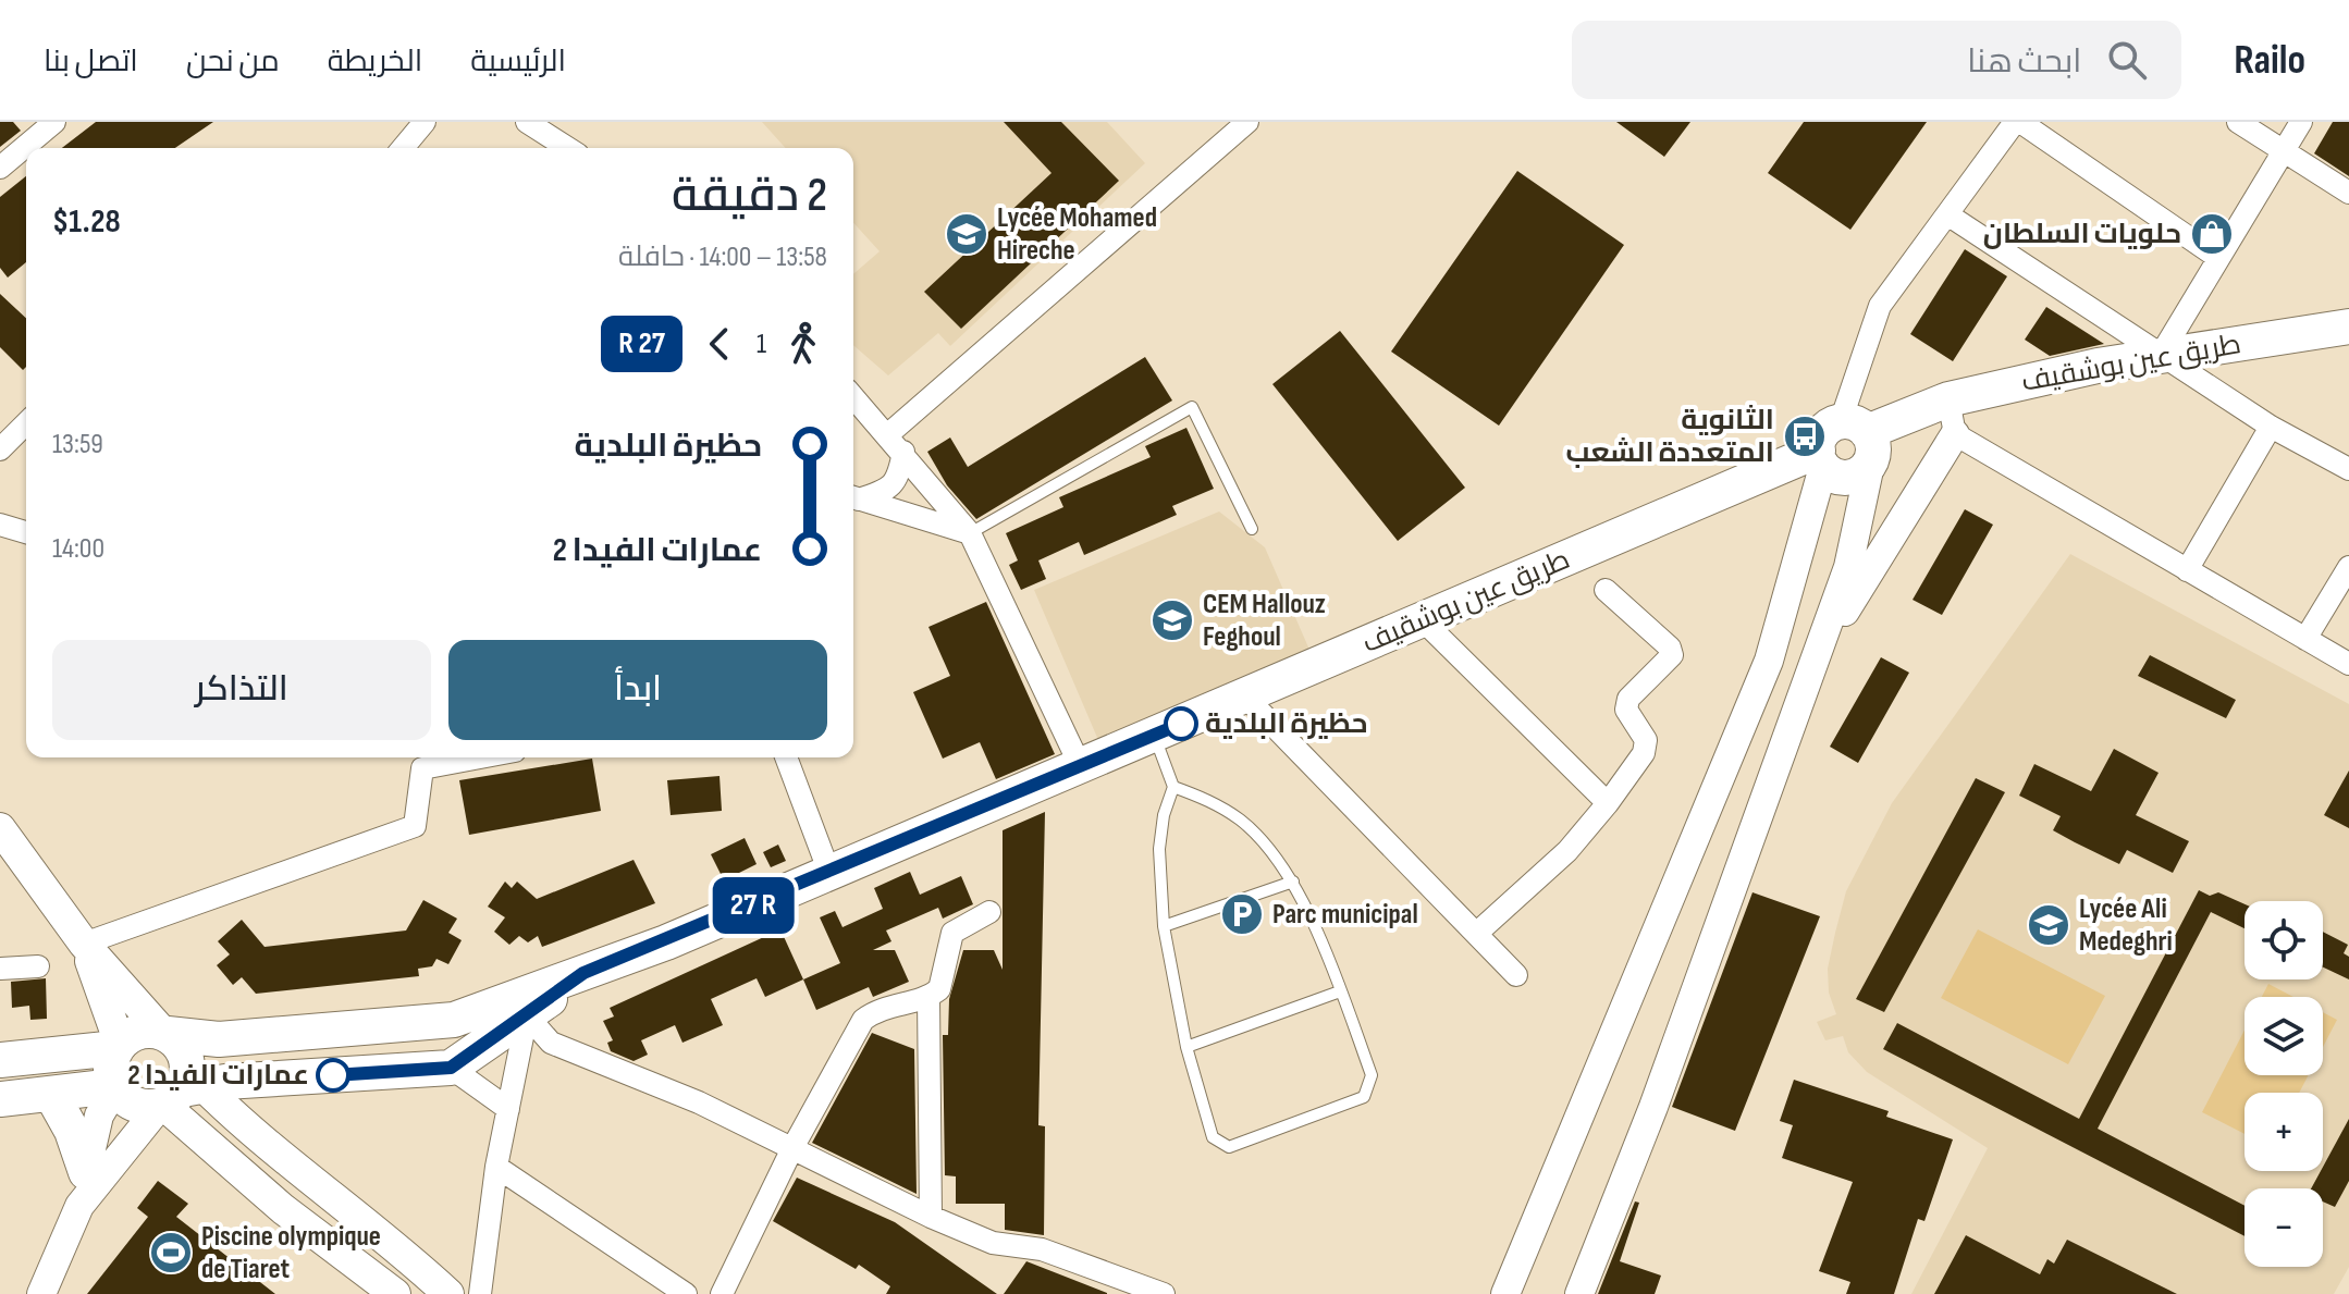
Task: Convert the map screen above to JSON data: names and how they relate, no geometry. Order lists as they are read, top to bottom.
{
  "streets": {
    "main road": ["طريق عين بوشقيف"]
  },
  "places": {
    "school or university": ["Lycée Mohamed Hireche", "CEM Hallouz Feghoul", "Lycée Ali Medeghri"],
    "shop": ["حلويات السلطان"],
    "bus stop": ["الثانوية المتعددة الشعب"],
    "other": ["حظيرة البلدية", "عمارات الفيدا 2"],
    "parking": ["Parc municipal"],
    "sports": ["Piscine olympique de Tiaret"]
  },
  "page": {
    "header": "Railo",
    "search": "ابحث هنا",
    "nav": [
      "الرئيسية",
      "الخريطة",
      "من نحن",
      "اتصل بنا"
    ],
    "on_map": "27 R",
    "heading": ["2 دقيقة", "13:58 – 14:00 · حافلة", "$1.28"],
    "legs": ["1", "27 R"],
    "list": [
      {
        "name": "حظيرة البلدية",
        "value": "13:59"
      },
      {
        "name": "عمارات الفيدا 2",
        "value": "14:00"
      }
    ],
    "buttons": ["ابدأ", "التذاكر"],
    "map_buttons": ["+", "−"]
  }
}
